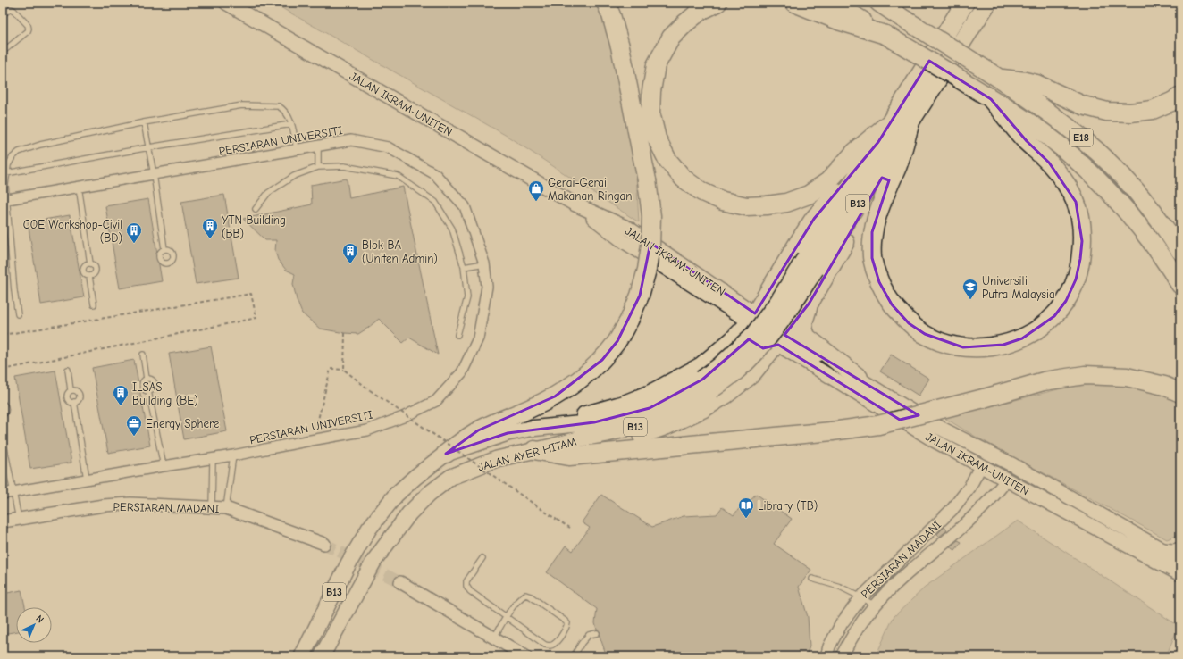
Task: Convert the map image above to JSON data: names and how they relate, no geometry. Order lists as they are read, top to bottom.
{
  "streets": {
    "highway": ["E18", "B13"],
    "main road": ["JALAN IKRAM-UNITEN", "JALAN AYER HITAM"],
    "street": ["PERSIARAN UNIVERSITI", "PERSIARAN MADANI"]
  },
  "crossings": [
    ["JALAN IKRAM-UNITEN", "PERSIARAN MADANI"],
    ["B13", "JALAN AYER HITAM"]
  ],
  "places": {
    "shop": ["Gerai-Gerai Makanan Ringan"],
    "building": [
      "YTN Building (BB)",
      "COE Workshop-Civil (BD)",
      "Blok BA (Uniten Admin)",
      "ILSAS Building (BE)"
    ],
    "school or university": ["Universiti Putra Malaysia"],
    "office": ["Energy Sphere"],
    "library": ["Library (TB)"]
  },
  "north": "top right"
}
